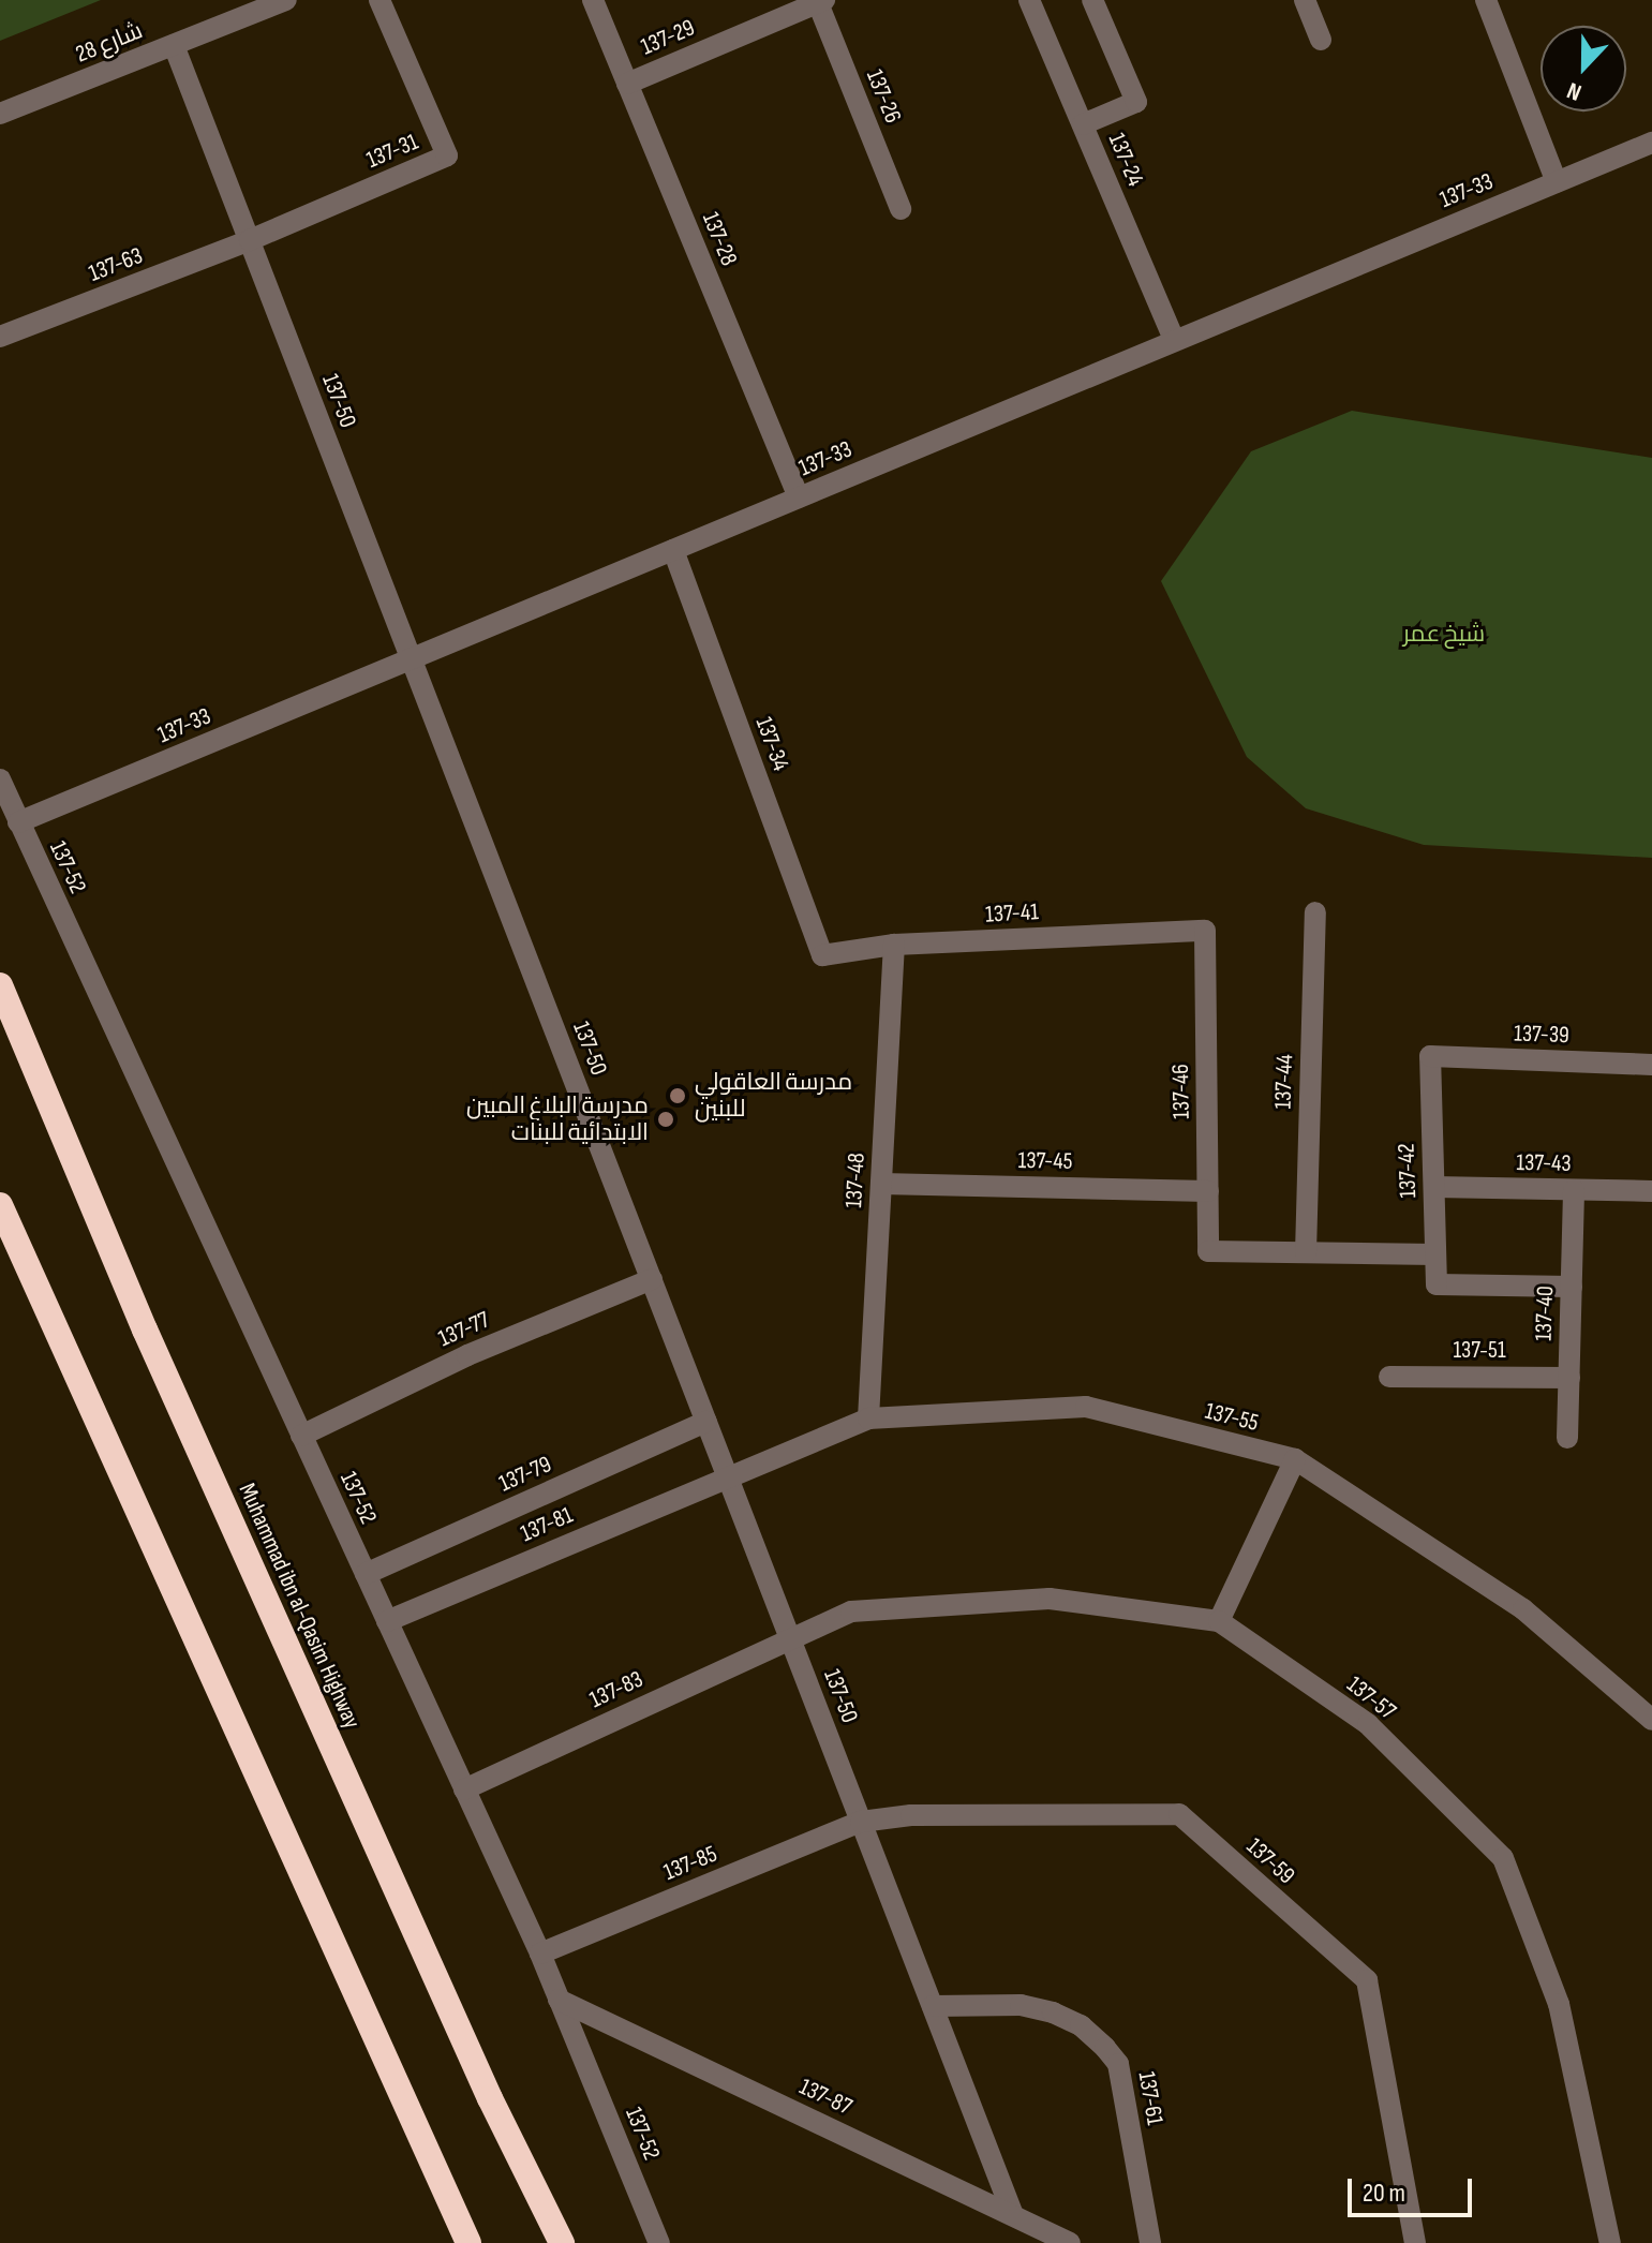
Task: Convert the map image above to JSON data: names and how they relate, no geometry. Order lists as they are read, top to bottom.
{
  "streets": {
    "highway": ["Muhammad ibn al-Qasim Highway"],
    "street": [
      "137-29",
      "شارع 28",
      "137-26",
      "137-31",
      "137-24",
      "137-33",
      "137-28",
      "137-63",
      "137-50",
      "137-34",
      "137-52",
      "137-41",
      "137-39",
      "137-44",
      "137-46",
      "137-45",
      "137-43",
      "137-42",
      "137-48",
      "137-40",
      "137-77",
      "137-51",
      "137-55",
      "137-79",
      "137-81",
      "137-83",
      "137-57",
      "137-59",
      "137-85",
      "137-87",
      "137-61"
    ]
  },
  "crossings": [
    ["137-29", "137-26"],
    ["137-29", "137-28"],
    ["شارع 28", "137-50"],
    ["137-31", "137-63"],
    ["137-31", "137-50"],
    ["137-24", "137-33"],
    ["137-33", "137-28"],
    ["137-33", "137-50"],
    ["137-33", "137-34"],
    ["137-33", "137-52"],
    ["137-63", "137-50"],
    ["137-50", "137-77"],
    ["137-50", "137-55"],
    ["137-50", "137-79"],
    ["137-50", "137-81"],
    ["137-50", "137-83"],
    ["137-50", "137-57"],
    ["137-50", "137-59"],
    ["137-50", "137-85"],
    ["137-50", "137-87"],
    ["137-50", "137-61"],
    ["137-34", "137-41"],
    ["137-52", "137-77"],
    ["137-52", "137-79"],
    ["137-52", "137-81"],
    ["137-52", "137-83"],
    ["137-52", "137-85"],
    ["137-52", "137-87"],
    ["137-41", "137-46"],
    ["137-41", "137-48"],
    ["137-39", "137-42"],
    ["137-44", "137-46"],
    ["137-46", "137-45"],
    ["137-45", "137-48"],
    ["137-43", "137-42"],
    ["137-43", "137-40"],
    ["137-42", "137-40"],
    ["137-48", "137-55"],
    ["137-40", "137-51"],
    ["137-55", "137-81"],
    ["137-83", "137-57"],
    ["137-59", "137-85"]
  ],
  "parks": ["شيخ عمر"],
  "places": ["مدرسة العاقولي للبنين", "مدرسة البلاغ المبين الابتدائية للبنات"],
  "scale_bar": "20 m",
  "north": "bottom"
}
